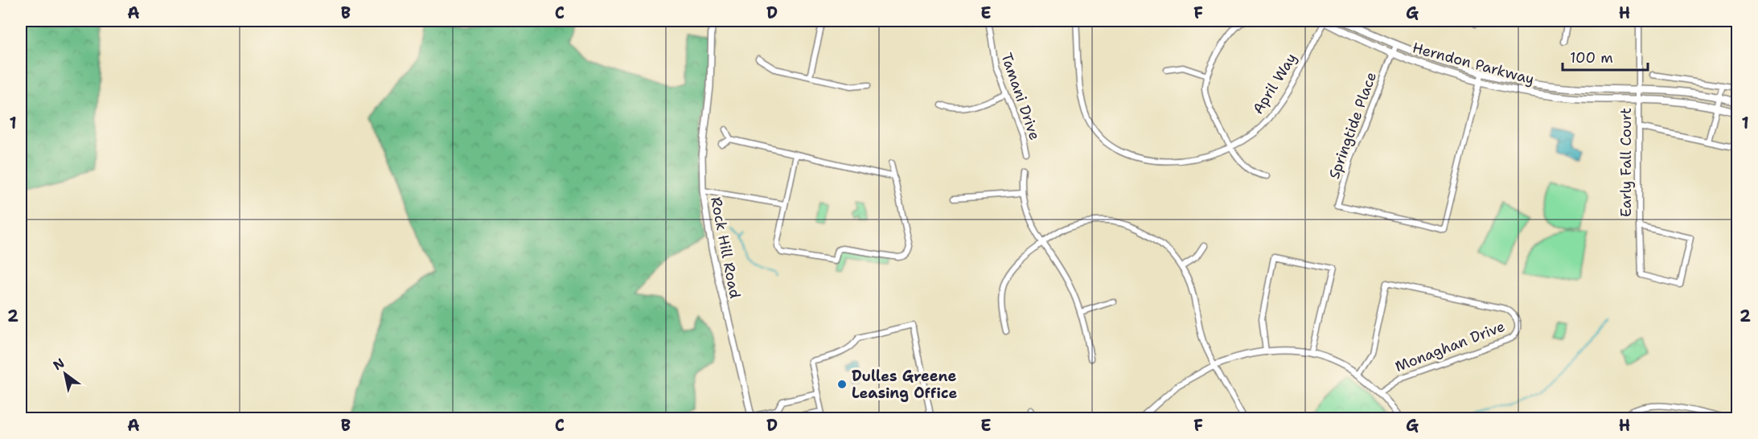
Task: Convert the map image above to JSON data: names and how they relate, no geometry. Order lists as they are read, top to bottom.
{
  "streets": {
    "main road": ["Herndon Parkway"],
    "street": [
      "April Way",
      "Tamani Drive",
      "Springtide Place",
      "Early Fall Court",
      "Rock Hill Road",
      "Monaghan Drive"
    ]
  },
  "crossings": [
    ["Herndon Parkway", "April Way"],
    ["Herndon Parkway", "Springtide Place"],
    ["Herndon Parkway", "Early Fall Court"]
  ],
  "places": ["Dulles Greene Leasing Office"],
  "scale_bar": "100 m",
  "north": "top left",
  "grid": {
    "columns": [
      "A",
      "B",
      "C",
      "D",
      "E",
      "F",
      "G",
      "H"
    ],
    "rows": ["1", "2"]
  }
}
